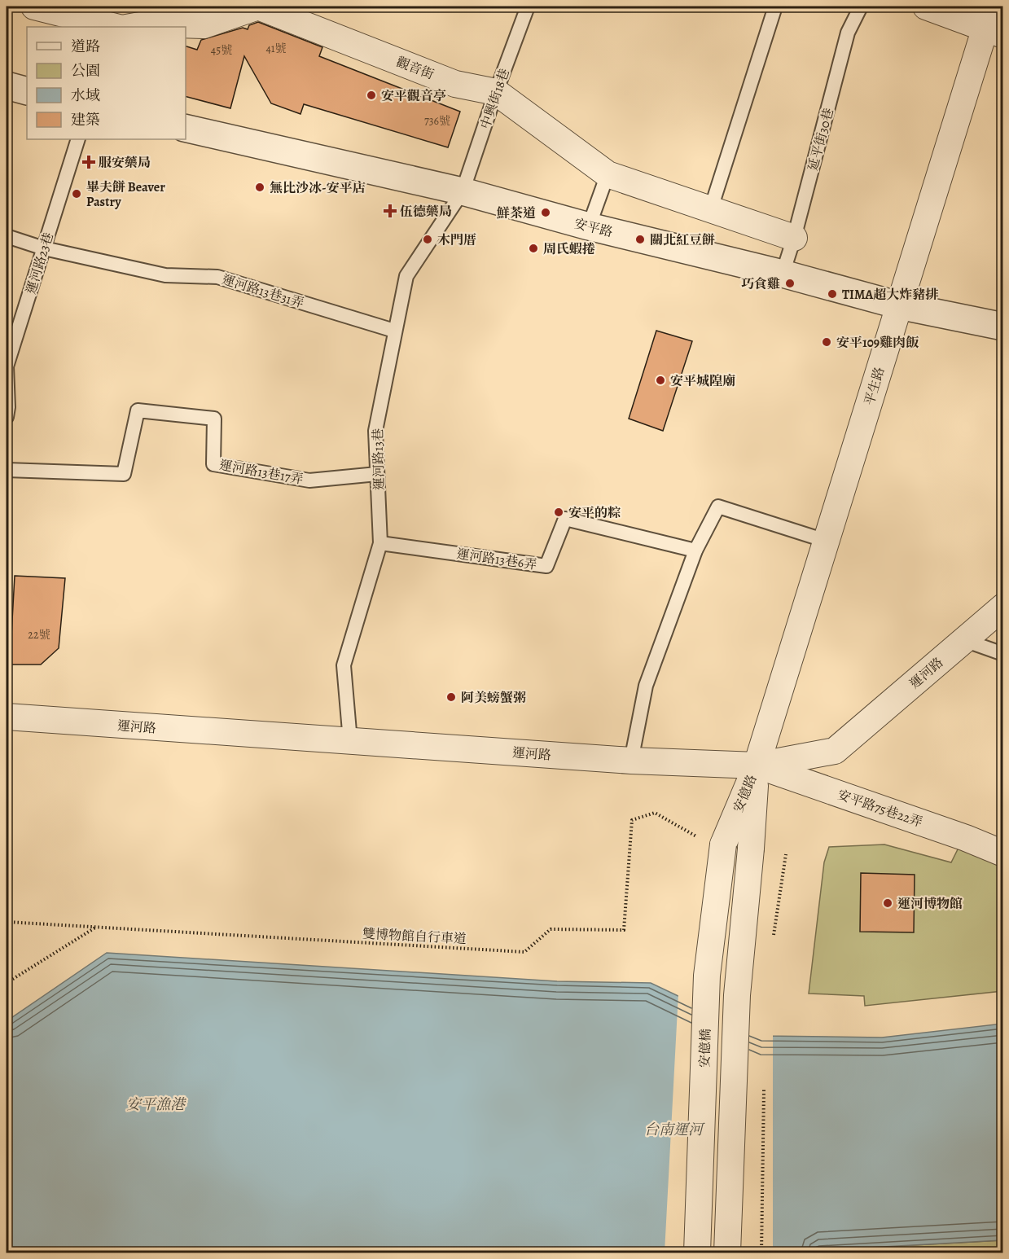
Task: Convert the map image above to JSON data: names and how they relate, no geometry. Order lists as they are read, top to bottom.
{
  "streets": {
    "street": [
      "觀音街",
      "安平路",
      "平生路",
      "運河路",
      "安億路",
      "安平路75巷22弄",
      "安億橋"
    ],
    "lane": [
      "中興街18巷",
      "延平街30巷",
      "運河路23巷",
      "運河路13巷31弄",
      "運河路13巷",
      "運河路13巷17弄",
      "運河路13巷6弄"
    ],
    "path": ["雙博物館自行車道"]
  },
  "crossings": [
    ["觀音街", "中興街18巷"],
    ["觀音街", "延平街30巷"],
    ["中興街18巷", "安平路"],
    ["中興街18巷", "運河路13巷"],
    ["延平街30巷", "安平路"],
    ["安平路", "平生路"],
    ["安平路", "運河路13巷"],
    ["運河路23巷", "運河路13巷31弄"],
    ["運河路13巷31弄", "運河路13巷"],
    ["平生路", "運河路"],
    ["平生路", "安億路"],
    ["平生路", "安平路75巷22弄"],
    ["運河路13巷", "運河路13巷17弄"],
    ["運河路13巷", "運河路13巷6弄"],
    ["運河路13巷", "運河路"],
    ["運河路", "安億路"],
    ["運河路", "安平路75巷22弄"],
    ["安億路", "安平路75巷22弄"],
    ["安億路", "雙博物館自行車道"],
    ["安億路", "安億橋"],
    ["雙博物館自行車道", "安億橋"]
  ],
  "water": ["安平漁港", "台南運河"],
  "places": {
    "other": [
      "安平觀音亭",
      "無比沙冰-安平店",
      "畢夫餅 Beaver Pastry",
      "鮮茶道",
      "木門厝",
      "關北紅豆餅",
      "周氏蝦捲",
      "巧食雞",
      "TIMA超大炸豬排",
      "安平109雞肉飯",
      "安平城隍廟",
      "安平的粽",
      "阿美螃蟹粥",
      "運河博物館"
    ],
    "health": ["服安藥局", "伍德藥局"]
  },
  "house_numbers": [
    "41號",
    "45號",
    "736號",
    "22號"
  ],
  "legend": [
    "道路",
    "公園",
    "水域",
    "建築"
  ]
}
